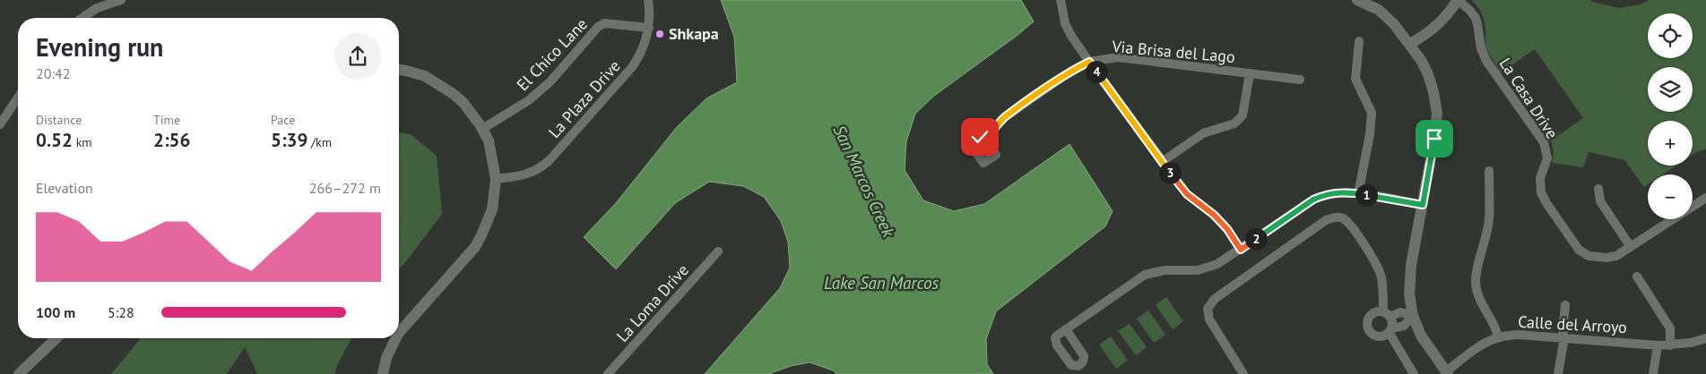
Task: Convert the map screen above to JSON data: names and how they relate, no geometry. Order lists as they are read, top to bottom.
{
  "streets": {
    "street": [
      "Via Brisa del Lago",
      "El Chico Lane",
      "La Casa Drive",
      "La Plaza Drive",
      "La Loma Drive",
      "Calle del Arroyo"
    ]
  },
  "crossings": [
    ["El Chico Lane", "La Plaza Drive"]
  ],
  "water": ["San Marcos Creek", "Lake San Marcos"],
  "places": ["Shkapa"],
  "page": {
    "map_buttons": ["+", "−"],
    "heading": ["Evening run", "20:42"],
    "pins": [
      "4",
      "3",
      "1",
      "2"
    ],
    "stats": [
      ["Distance", "0.52 km"],
      ["Time", "2:56"],
      ["Pace", "5:39 /km"]
    ],
    "chart": ["Elevation", "266–272 m"],
    "list": [
      {
        "name": "100 m",
        "note": "5:28"
      }
    ]
  }
}
